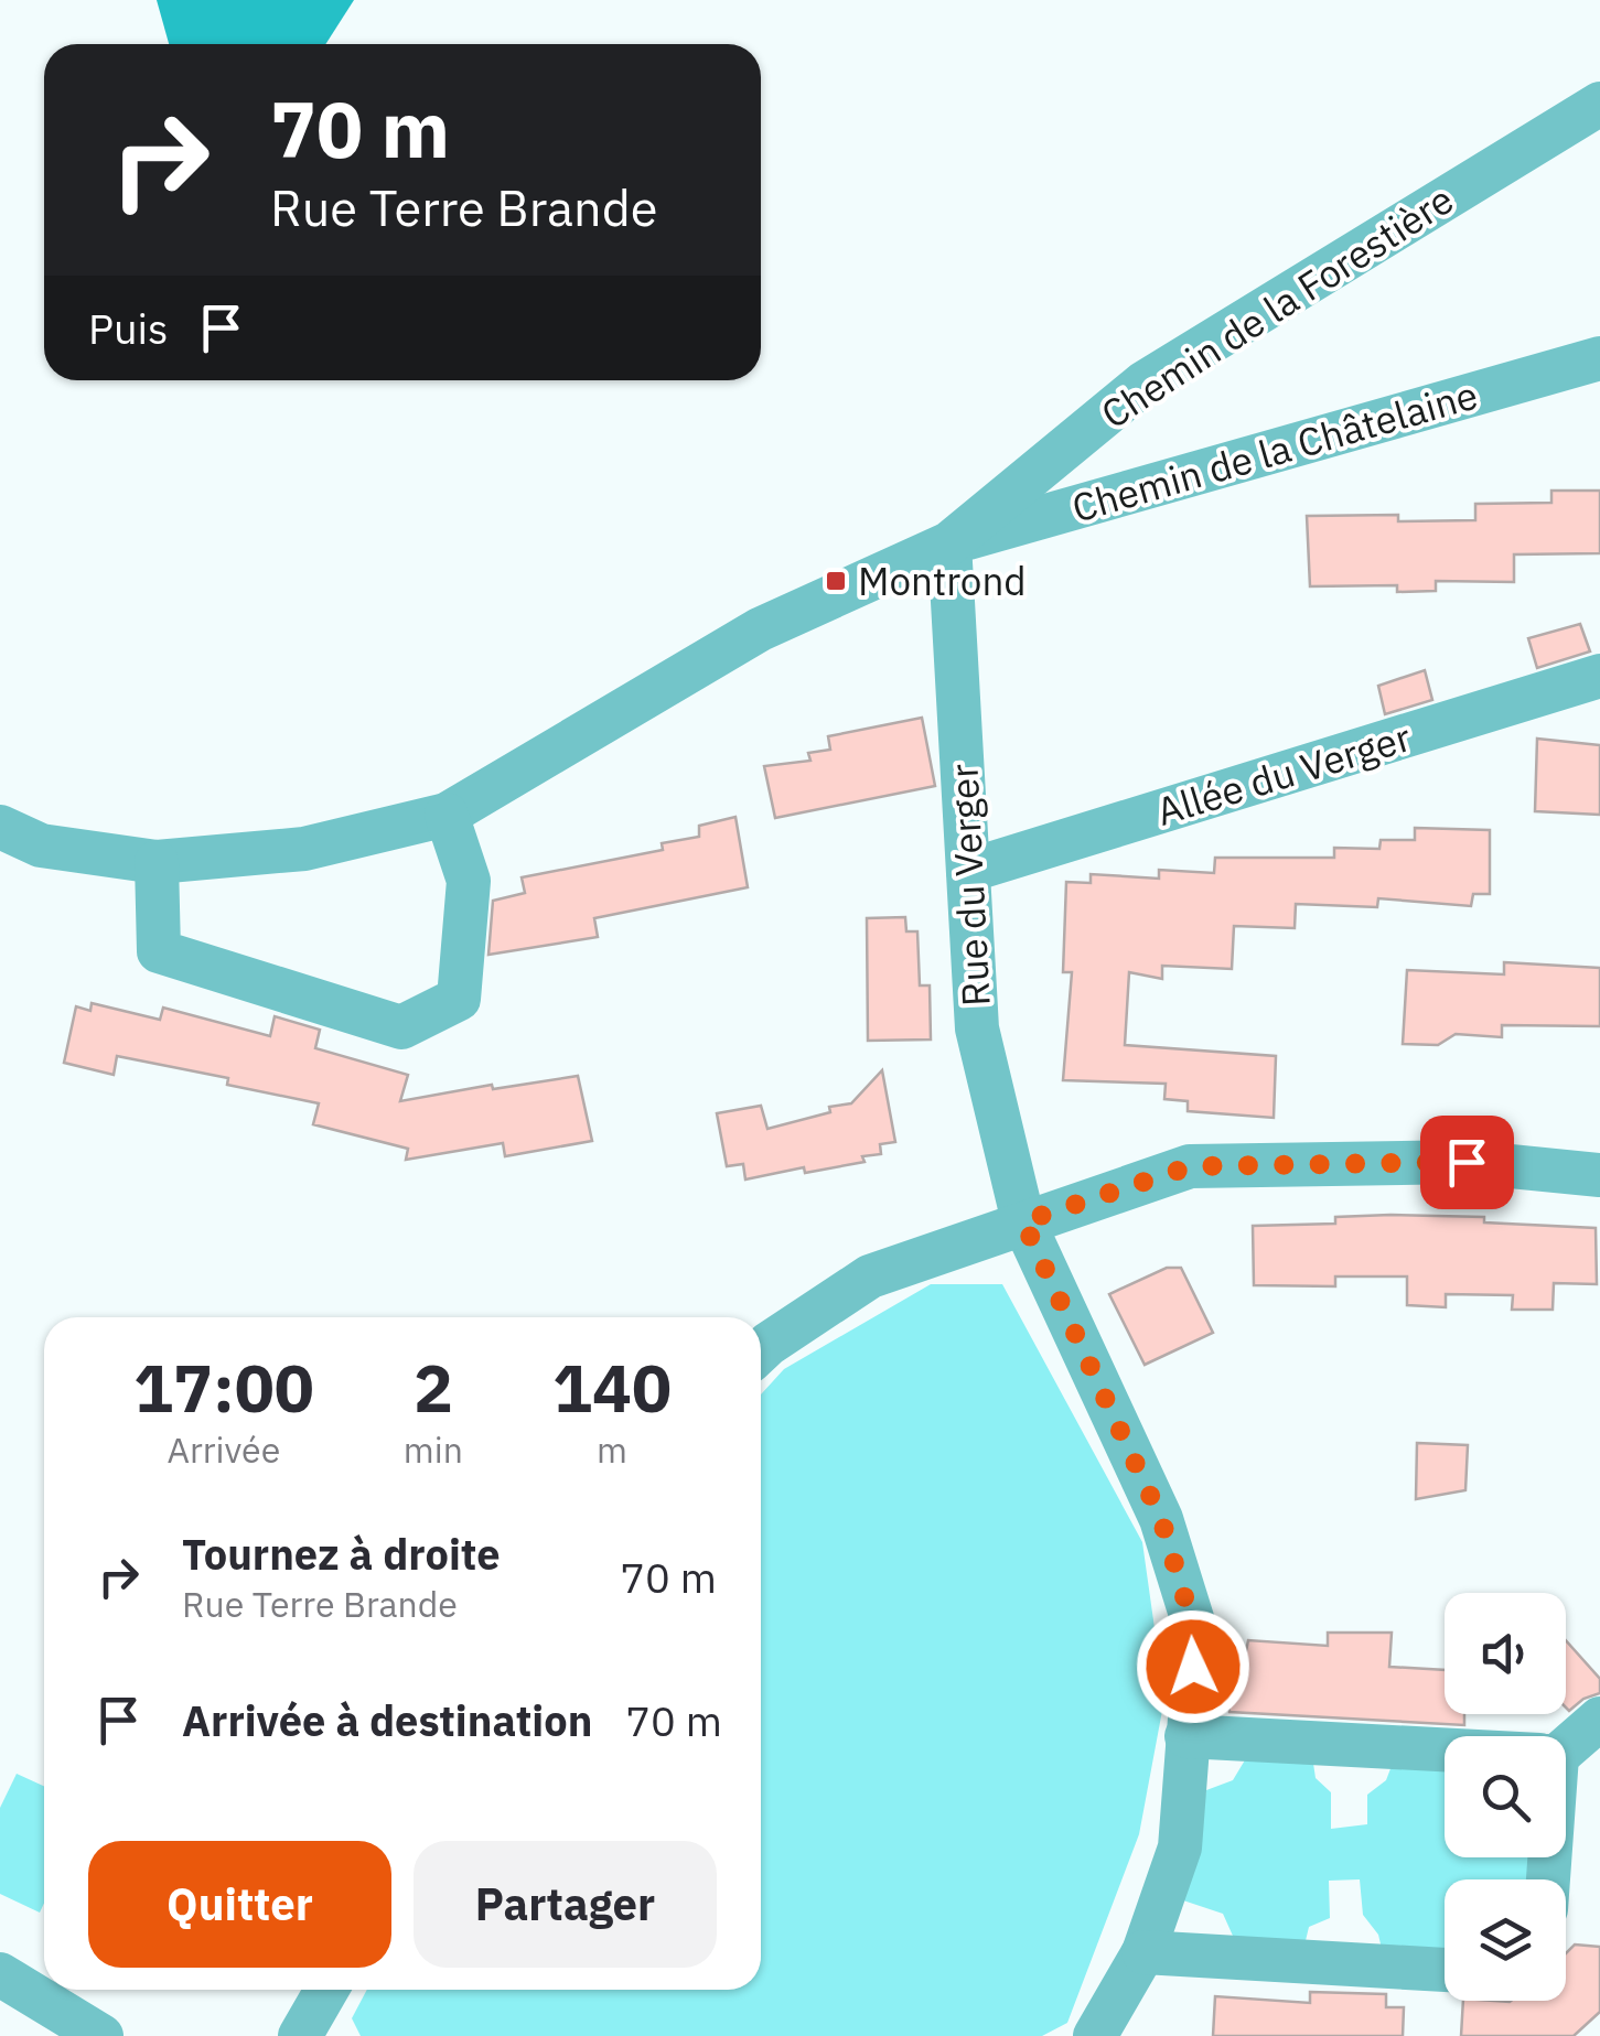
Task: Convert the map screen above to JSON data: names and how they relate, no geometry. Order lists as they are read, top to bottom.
{
  "streets": {
    "street": [
      "Chemin de la Forestière",
      "Chemin de la Châtelaine",
      "Allée du Verger",
      "Rue du Verger"
    ]
  },
  "crossings": [
    ["Chemin de la Forestière", "Chemin de la Châtelaine"],
    ["Chemin de la Forestière", "Rue du Verger"],
    ["Chemin de la Châtelaine", "Rue du Verger"],
    ["Allée du Verger", "Rue du Verger"]
  ],
  "places": {
    "transit": ["Montrond"]
  },
  "page": {
    "turn": ["70 m", "Rue Terre Brande"],
    "then": "Puis",
    "eta": [
      "17:00",
      "Arrivée",
      "2",
      "min",
      "140",
      "m"
    ],
    "list": [
      {
        "name": "Tournez à droite",
        "note": "Rue Terre Brande",
        "value": "70 m"
      },
      {
        "name": "Arrivée à destination",
        "value": "70 m"
      }
    ],
    "buttons": ["Quitter", "Partager"]
  }
}
